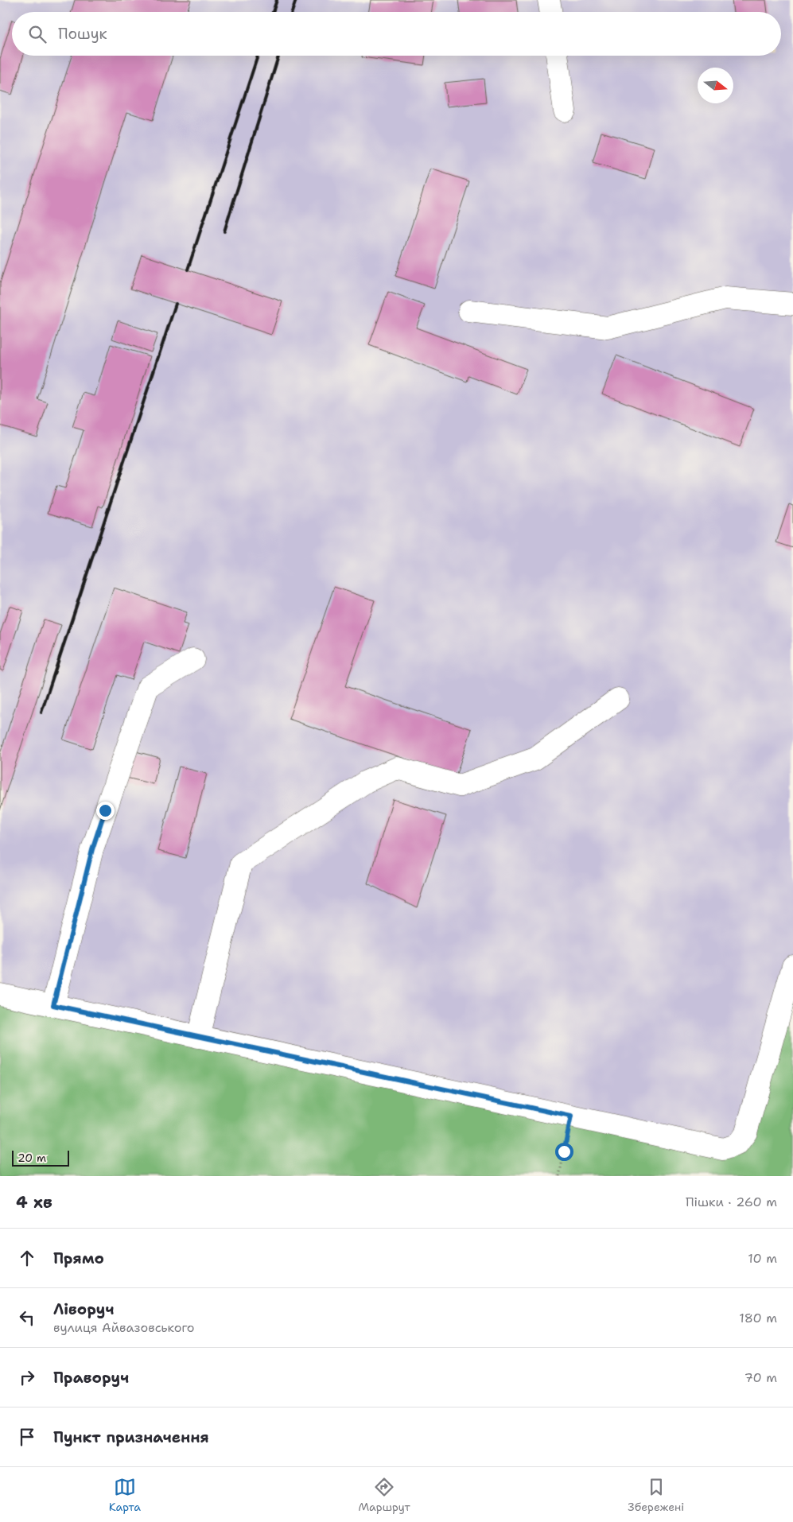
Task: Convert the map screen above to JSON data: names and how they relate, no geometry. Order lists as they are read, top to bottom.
{
  "scale_bar": "20 m",
  "north": "right",
  "page": {
    "search": "Пошук",
    "scale": "20 m",
    "heading": ["4 хв", "Пішки · 260 m"],
    "list": [
      ["Прямо", "10 m"],
      ["Ліворуч", "вулиця Айвазовського", "180 m"],
      ["Праворуч", "70 m"],
      "Пункт призначення"
    ],
    "nav": ["Карта", "Маршрут", "Збережені"]
  }
}
